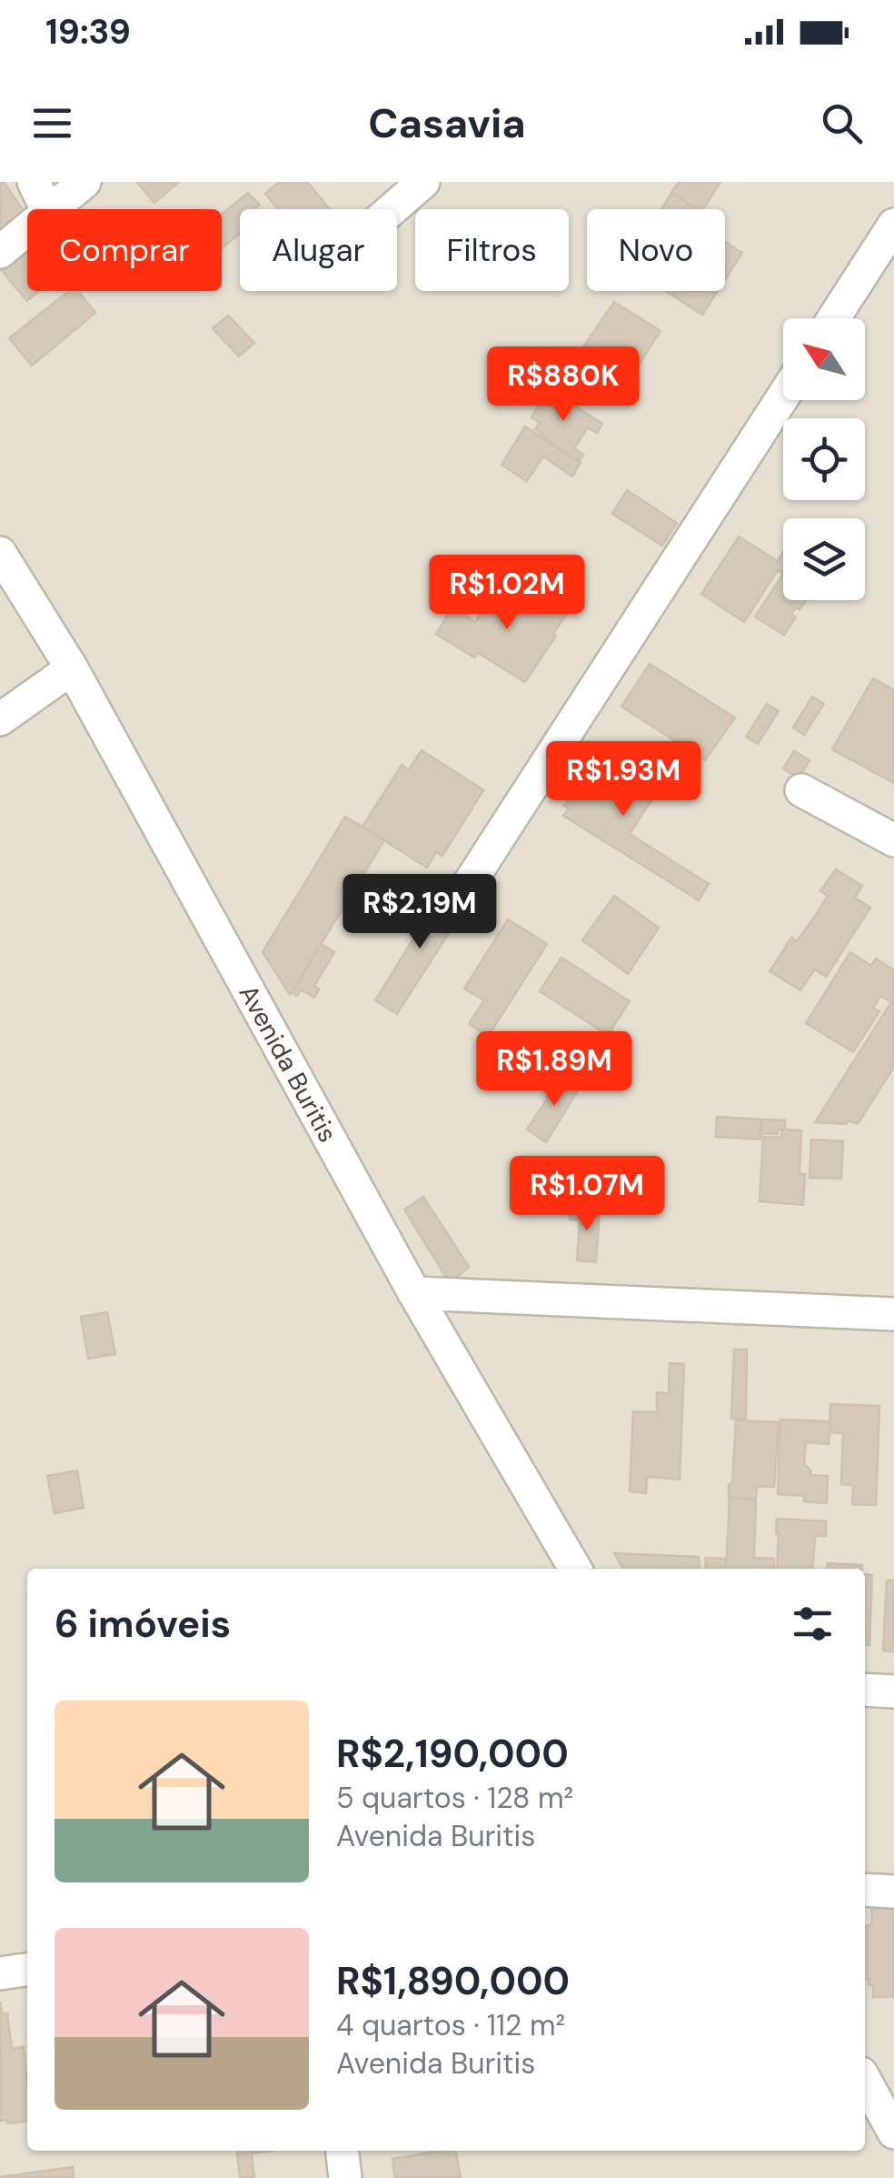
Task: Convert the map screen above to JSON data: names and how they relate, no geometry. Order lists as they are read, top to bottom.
{
  "streets": {
    "street": ["Avenida Buritis"]
  },
  "north": "top left",
  "page": {
    "status": "19:39",
    "header": "Casavia",
    "chip": [
      "Comprar",
      "Alugar",
      "Filtros",
      "Novo"
    ],
    "price": [
      "R$880K",
      "R$1.02M",
      "R$1.93M",
      "R$2.19M",
      "R$1.89M",
      "R$1.07M"
    ],
    "heading": "6 imóveis",
    "list": [
      {
        "name": "R$2,190,000",
        "note": "5 quartos · 128 m² · Avenida Buritis"
      },
      {
        "name": "R$1,890,000",
        "note": "4 quartos · 112 m² · Avenida Buritis"
      }
    ]
  }
}
